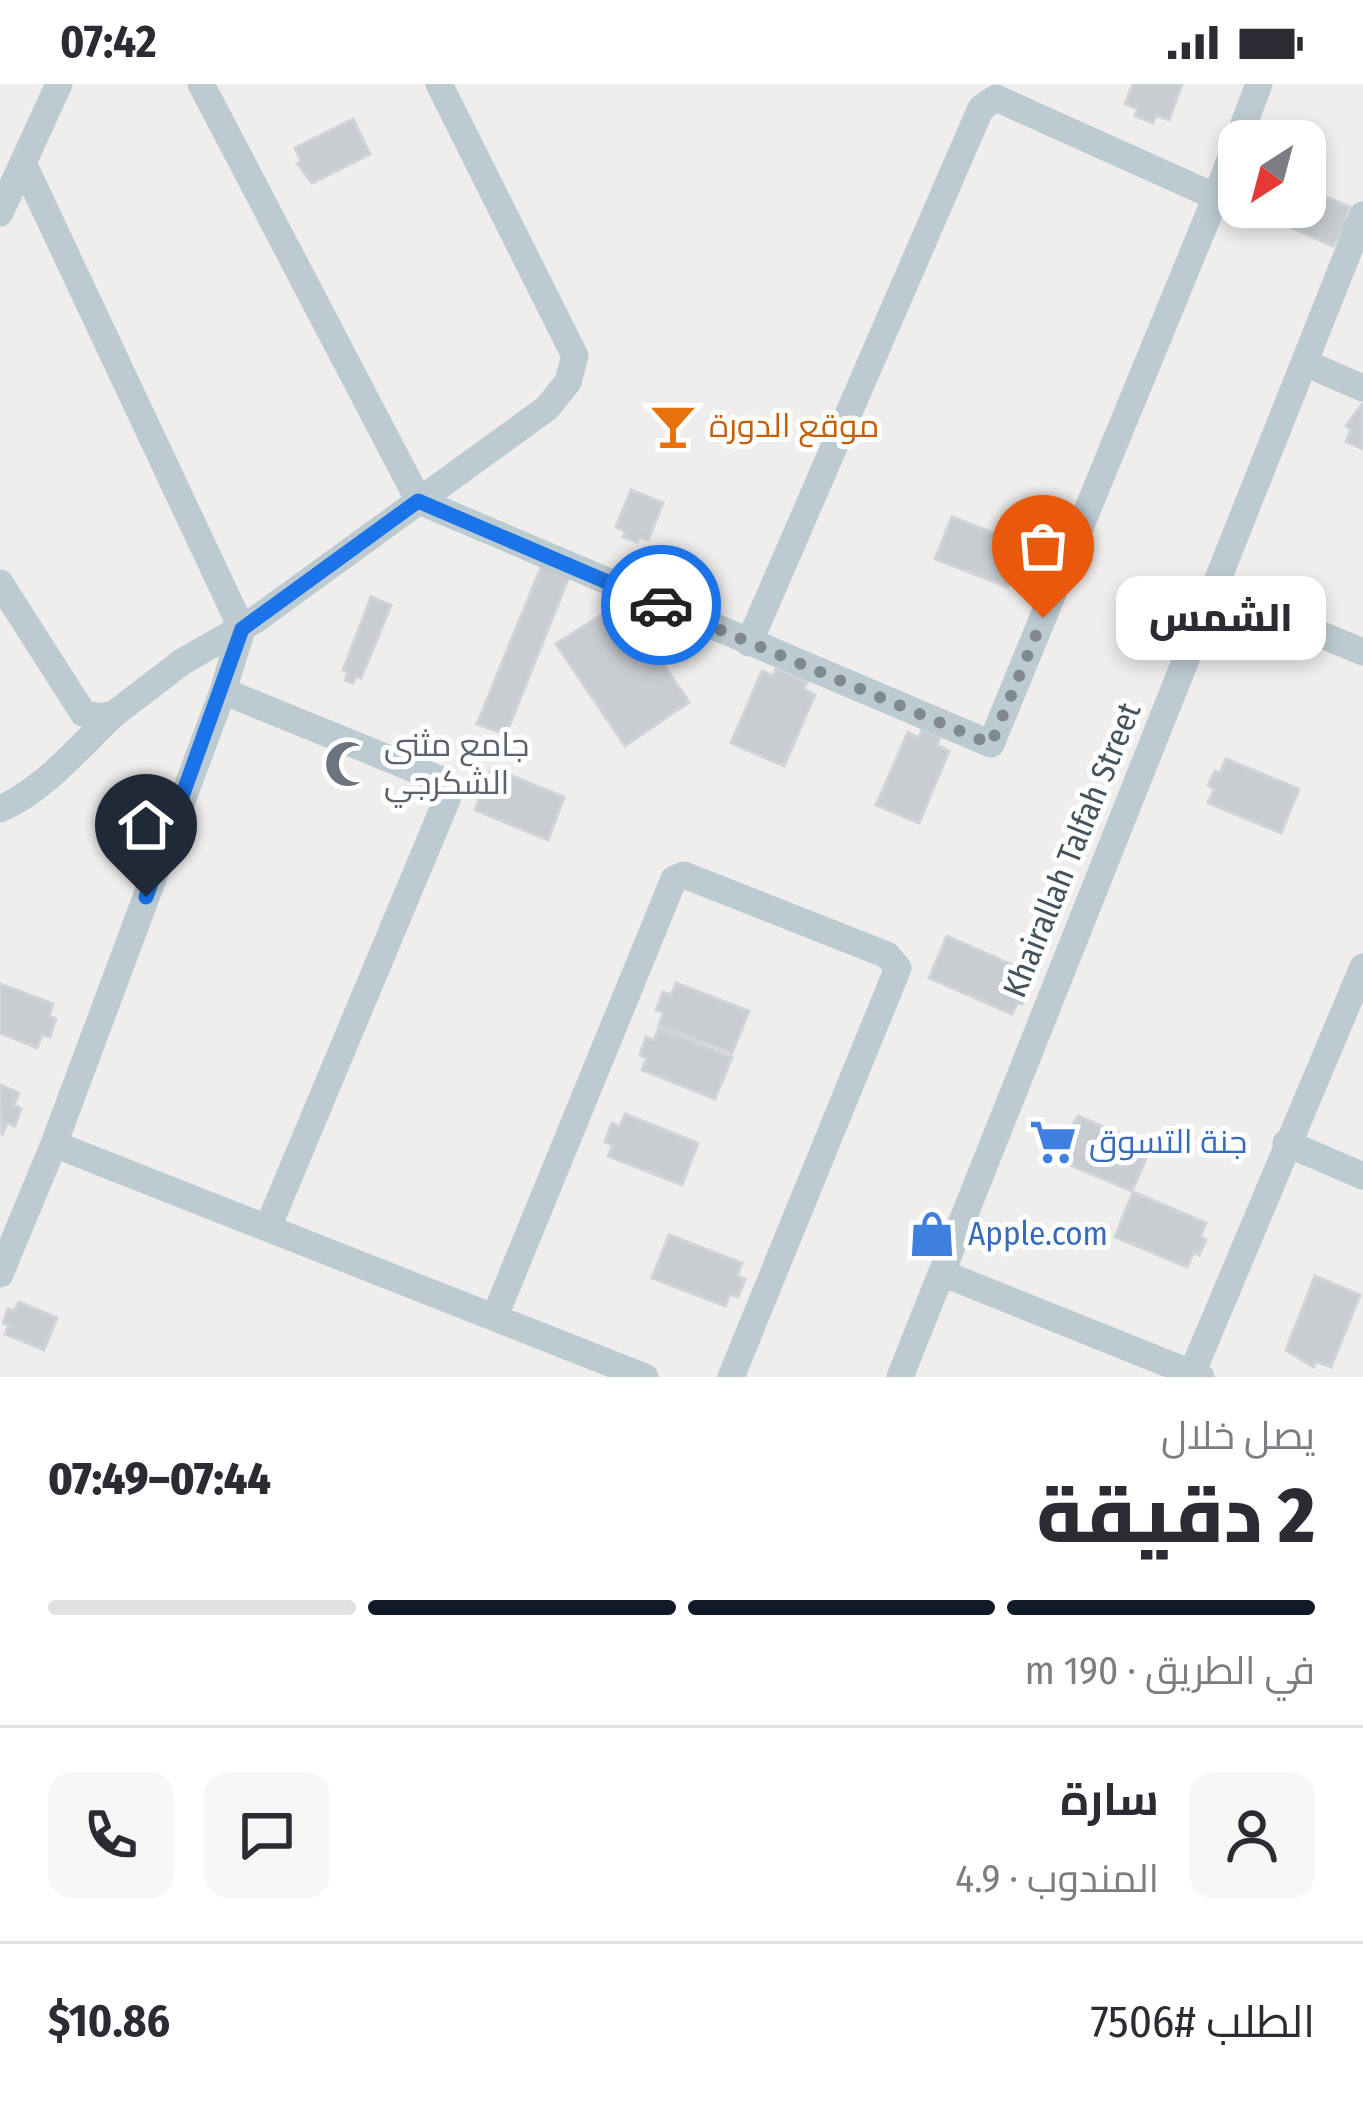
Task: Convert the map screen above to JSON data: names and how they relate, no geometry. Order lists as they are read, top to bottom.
{
  "streets": {
    "street": ["Khairallah Talfah Street"]
  },
  "places": {
    "bar": ["موقع الدورة"],
    "other": ["الشمس"],
    "mosque": ["جامع مثنى الشكرجي"],
    "supermarket": ["جنة التسوق"],
    "shop": ["Apple.com"]
  },
  "north": "bottom left",
  "page": {
    "status": "07:42",
    "bubble": "الشمس",
    "heading": ["2 دقيقة", "يصل خلال", "07:44–07:49"],
    "panel": [
      "سارة",
      "المندوب · 4.9",
      "الطلب #7506",
      "$10.86"
    ],
    "bar": "في الطريق · 190 m"
  }
}
